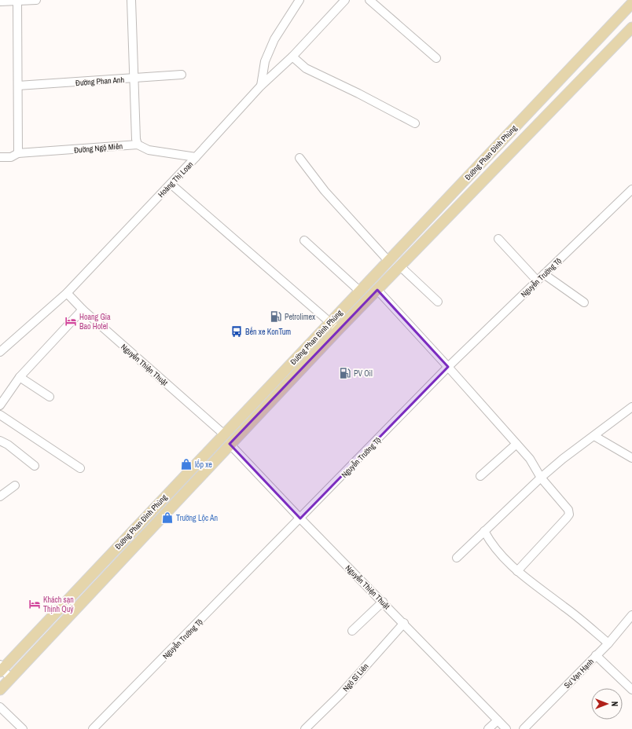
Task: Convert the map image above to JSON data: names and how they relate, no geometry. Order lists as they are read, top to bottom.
{
  "streets": {
    "main road": ["Đường Phan Đình Phùng"],
    "street": [
      "Đường Phan Anh",
      "Đường Ngộ Miên",
      "Hoàng Thị Loan",
      "Nguyễn Trường Tộ",
      "Nguyễn Thiện Thuật",
      "Sư Vạn Hạnh",
      "Ngô Sĩ Liên"
    ]
  },
  "crossings": [
    ["Đường Ngộ Miên", "Hoàng Thị Loan"],
    ["Đường Phan Đình Phùng", "Nguyễn Thiện Thuật"],
    ["Hoàng Thị Loan", "Nguyễn Thiện Thuật"],
    ["Nguyễn Trường Tộ", "Nguyễn Thiện Thuật"],
    ["Nguyễn Thiện Thuật", "Ngô Sĩ Liên"]
  ],
  "places": {
    "fuel station": ["Petrolimex", "PV Oil"],
    "hotel": ["Hoang Gia Bao Hotel", "Khách sạn Thịnh Quý"],
    "bus stop": ["Bến xe KonTum"],
    "shop": ["lốp xe", "Trường Lộc An"]
  },
  "north": "right"
}
